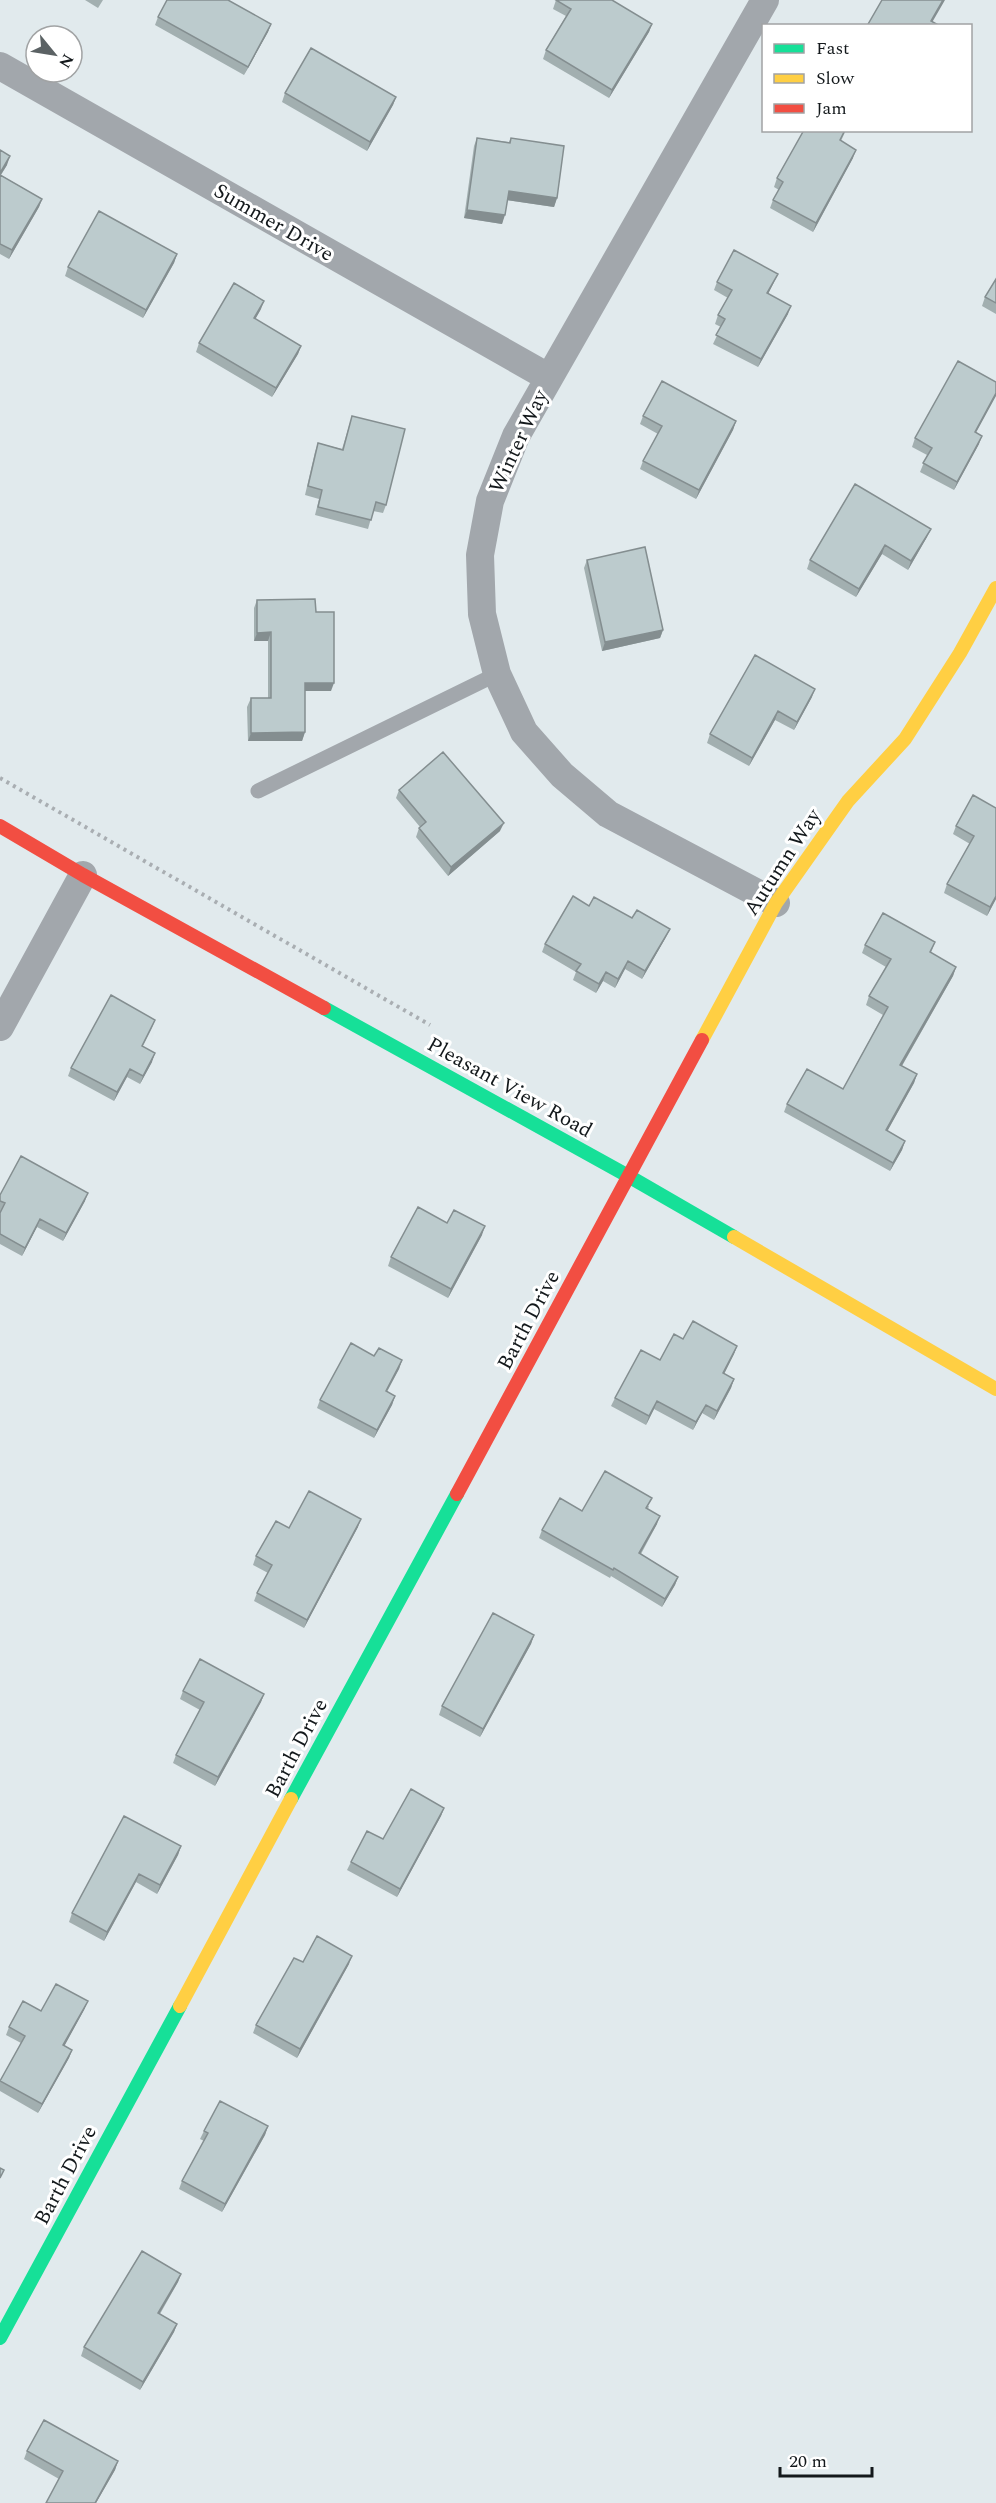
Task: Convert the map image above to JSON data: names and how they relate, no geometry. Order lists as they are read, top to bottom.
{
  "streets": {
    "street": [
      "Summer Drive",
      "Winter Way",
      "Autumn Way",
      "Pleasant View Road",
      "Barth Drive"
    ]
  },
  "crossings": [
    ["Summer Drive", "Winter Way"],
    ["Winter Way", "Autumn Way"],
    ["Autumn Way", "Pleasant View Road"],
    ["Autumn Way", "Barth Drive"],
    ["Pleasant View Road", "Barth Drive"]
  ],
  "legend": ["Fast", "Slow", "Jam"],
  "scale_bar": "20 m",
  "north": "bottom right"
}
